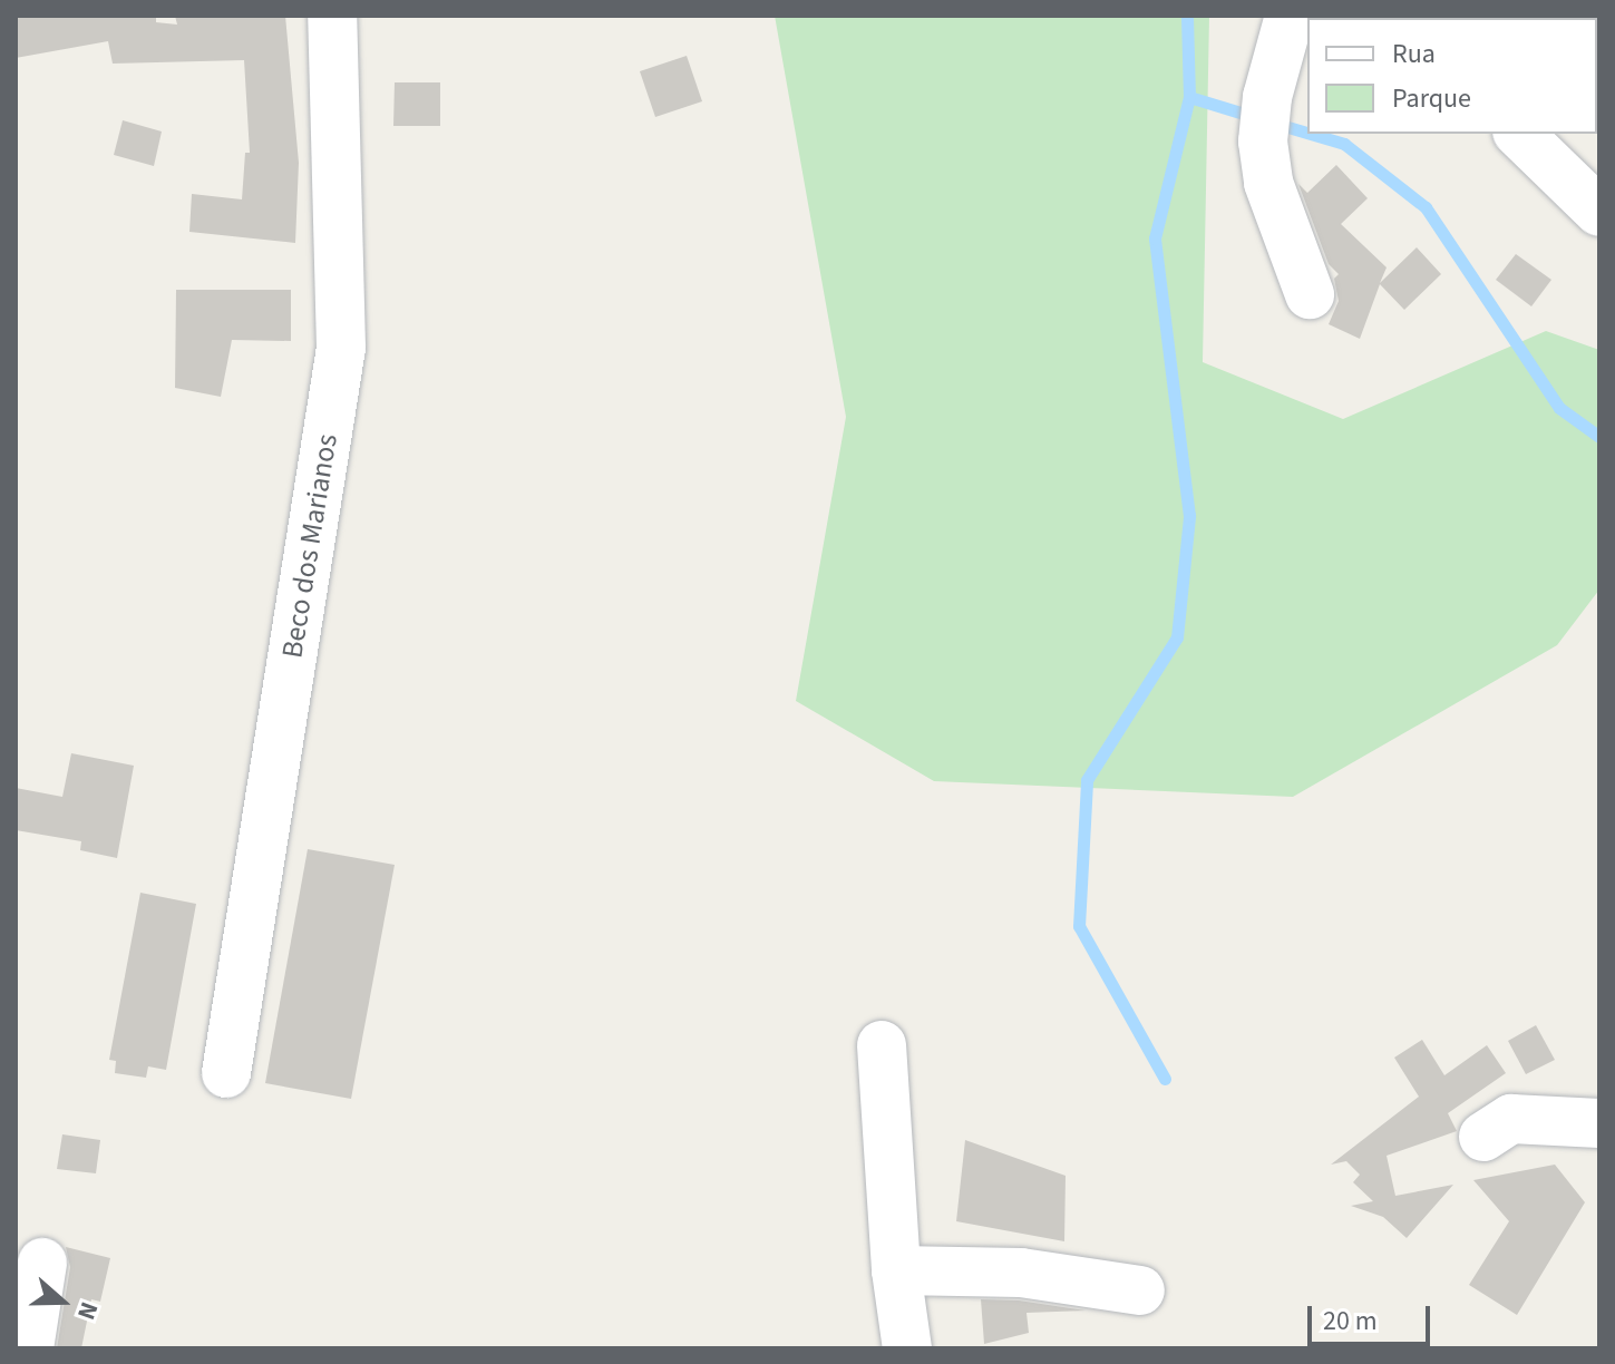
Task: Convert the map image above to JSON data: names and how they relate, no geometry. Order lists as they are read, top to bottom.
{
  "streets": {
    "street": ["Beco dos Marianos"]
  },
  "legend": ["Rua", "Parque"],
  "scale_bar": "20 m",
  "north": "right"
}
